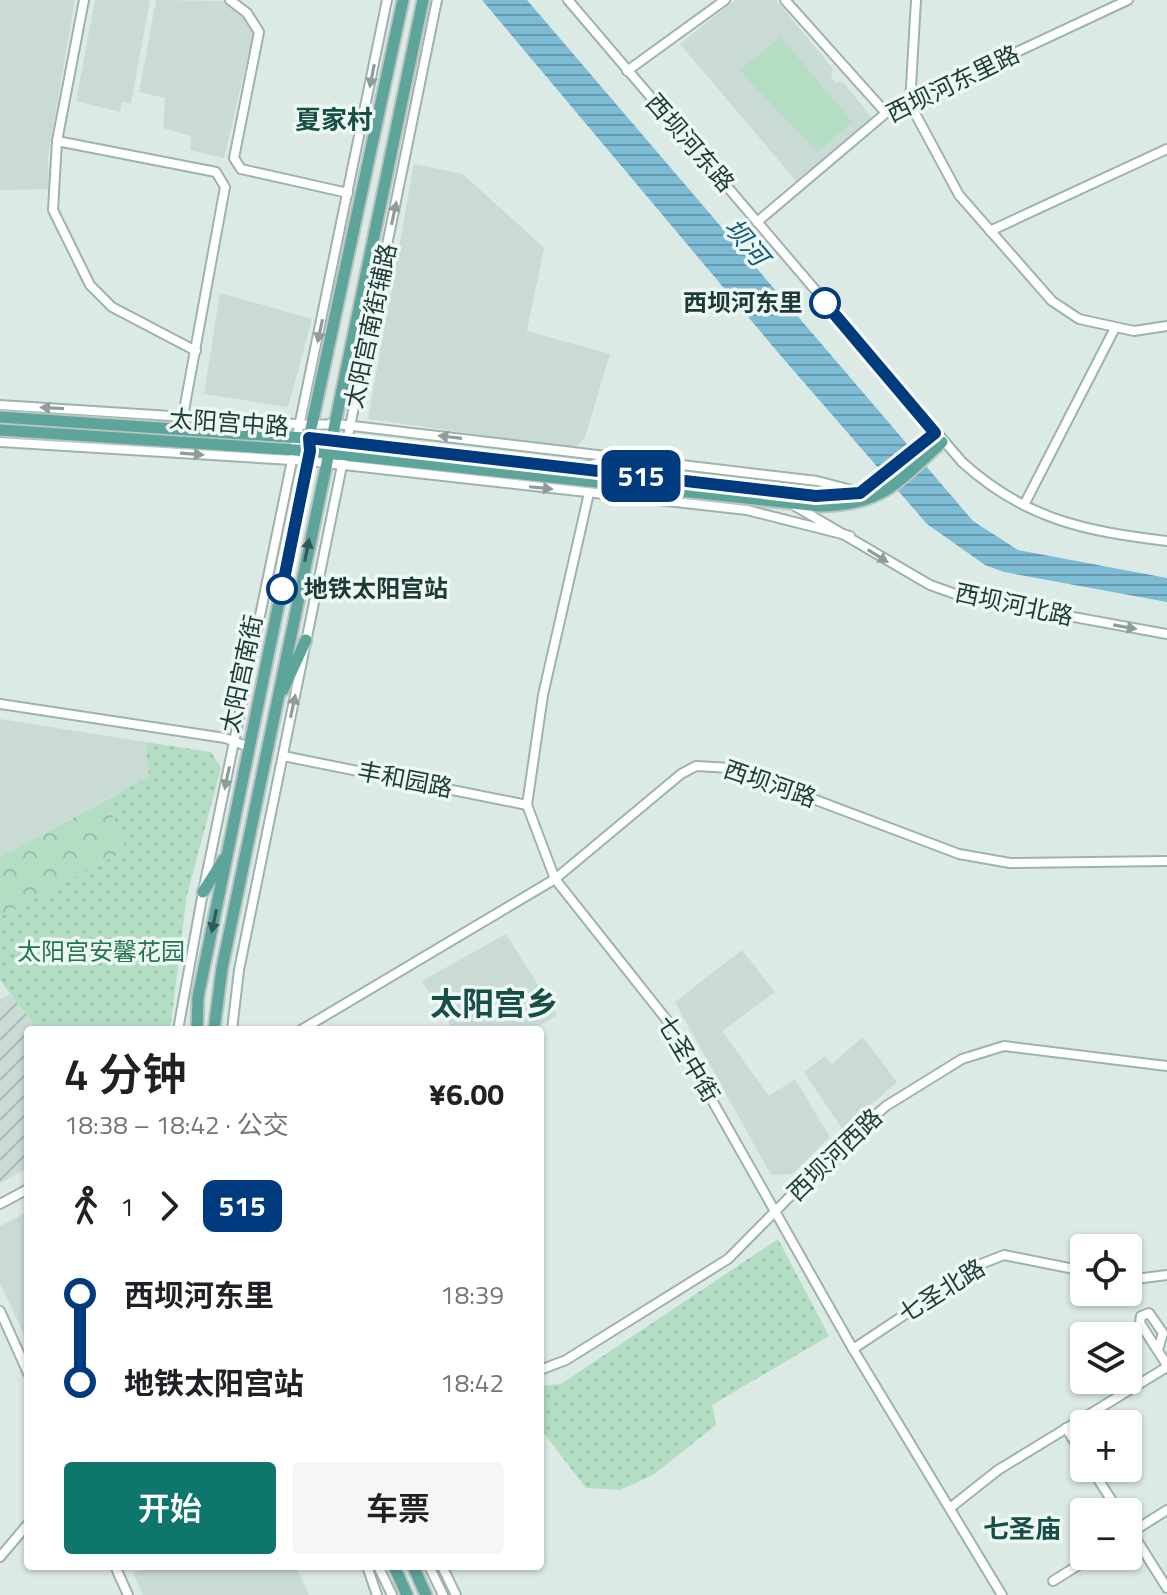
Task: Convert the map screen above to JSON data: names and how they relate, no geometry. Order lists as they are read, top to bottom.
{
  "streets": {
    "main road": ["太阳宫中路", "太阳宫南街"],
    "street": [
      "西坝河东里路",
      "西坝河东路",
      "太阳宫南街辅路",
      "西坝河北路",
      "丰和园路",
      "西坝河路",
      "七圣中街",
      "西坝河西路",
      "七圣北路"
    ]
  },
  "crossings": [
    ["西坝河东里路", "西坝河东路"],
    ["太阳宫南街辅路", "太阳宫中路"],
    ["太阳宫南街辅路", "丰和园路"],
    ["太阳宫中路", "西坝河北路"],
    ["太阳宫中路", "太阳宫南街"],
    ["太阳宫中路", "七圣中街"],
    ["丰和园路", "七圣中街"],
    ["西坝河路", "七圣中街"],
    ["七圣中街", "西坝河西路"],
    ["七圣中街", "七圣北路"]
  ],
  "one_way": ["太阳宫南街辅路", "西坝河北路"],
  "districts": ["夏家村", "太阳宫乡", "七圣庙"],
  "water": ["坝河"],
  "parks": ["太阳宫安馨花园"],
  "places": ["西坝河东里", "地铁太阳宫站"],
  "lines": ["bus line 515"],
  "page": {
    "on_map": "515",
    "heading": ["4 分钟", "18:38 – 18:42 · 公交", "¥6.00"],
    "legs": ["1", "515"],
    "map_buttons": ["+", "−"],
    "list": [
      {
        "name": "西坝河东里",
        "value": "18:39"
      },
      {
        "name": "地铁太阳宫站",
        "value": "18:42"
      }
    ],
    "buttons": ["开始", "车票"]
  }
}
